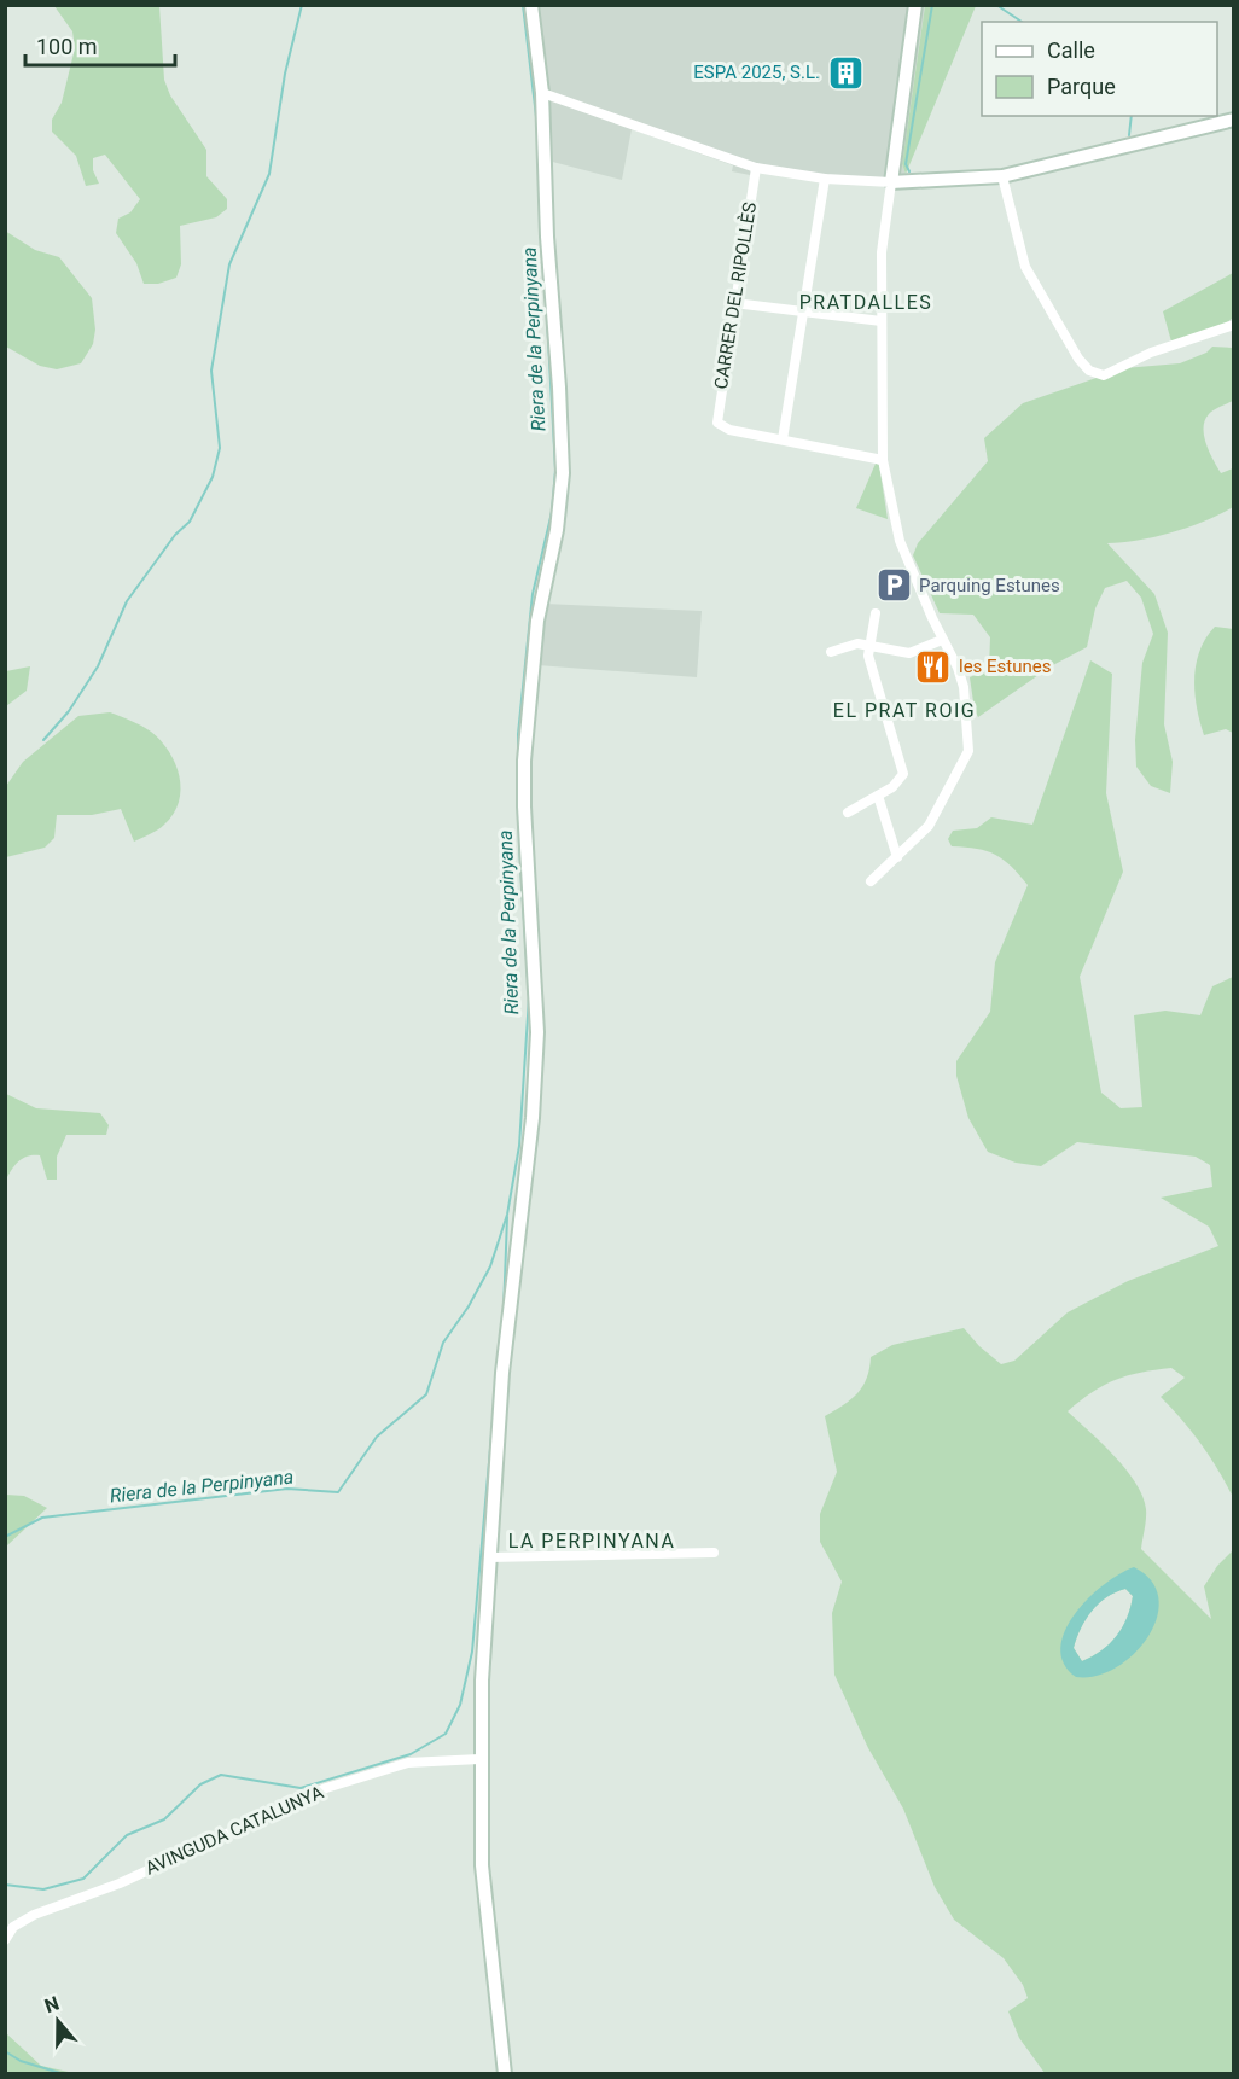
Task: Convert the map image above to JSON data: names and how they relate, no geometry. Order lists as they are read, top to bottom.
{
  "streets": {
    "street": ["CARRER DEL RIPOLLÈS", "AVINGUDA CATALUNYA"]
  },
  "districts": ["PRATDALLES", "EL PRAT ROIG", "LA PERPINYANA"],
  "water": ["Riera de la Perpinyana"],
  "places": {
    "building": ["ESPA 2025, S.L."],
    "parking": ["Parquing Estunes"],
    "restaurant": ["les Estunes"]
  },
  "legend": ["Calle", "Parque"],
  "scale_bar": "100 m",
  "north": "top"
}
